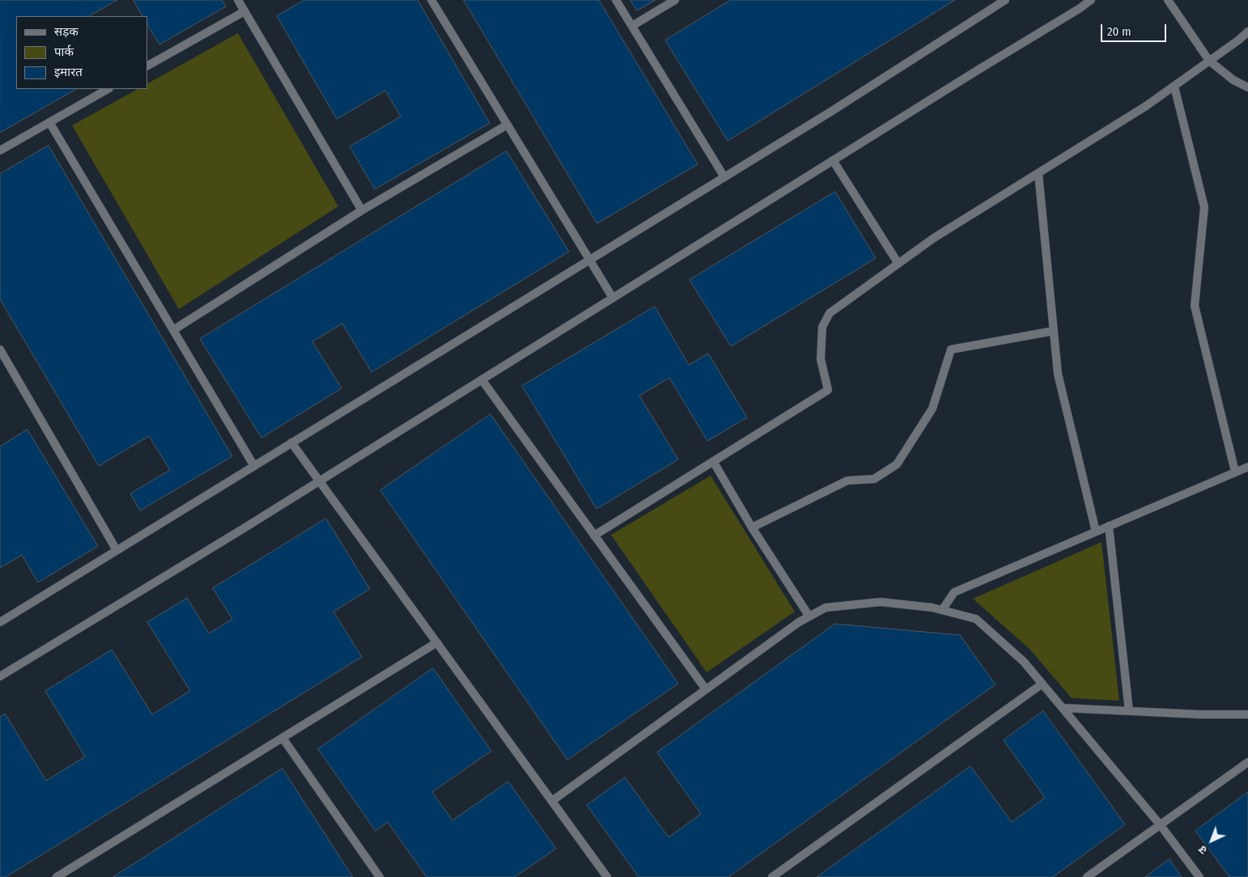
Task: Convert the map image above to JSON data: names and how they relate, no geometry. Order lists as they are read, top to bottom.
{
  "legend": ["सड़क", "पार्क", "इमारत"],
  "scale_bar": "20 m",
  "north": "bottom left"
}
